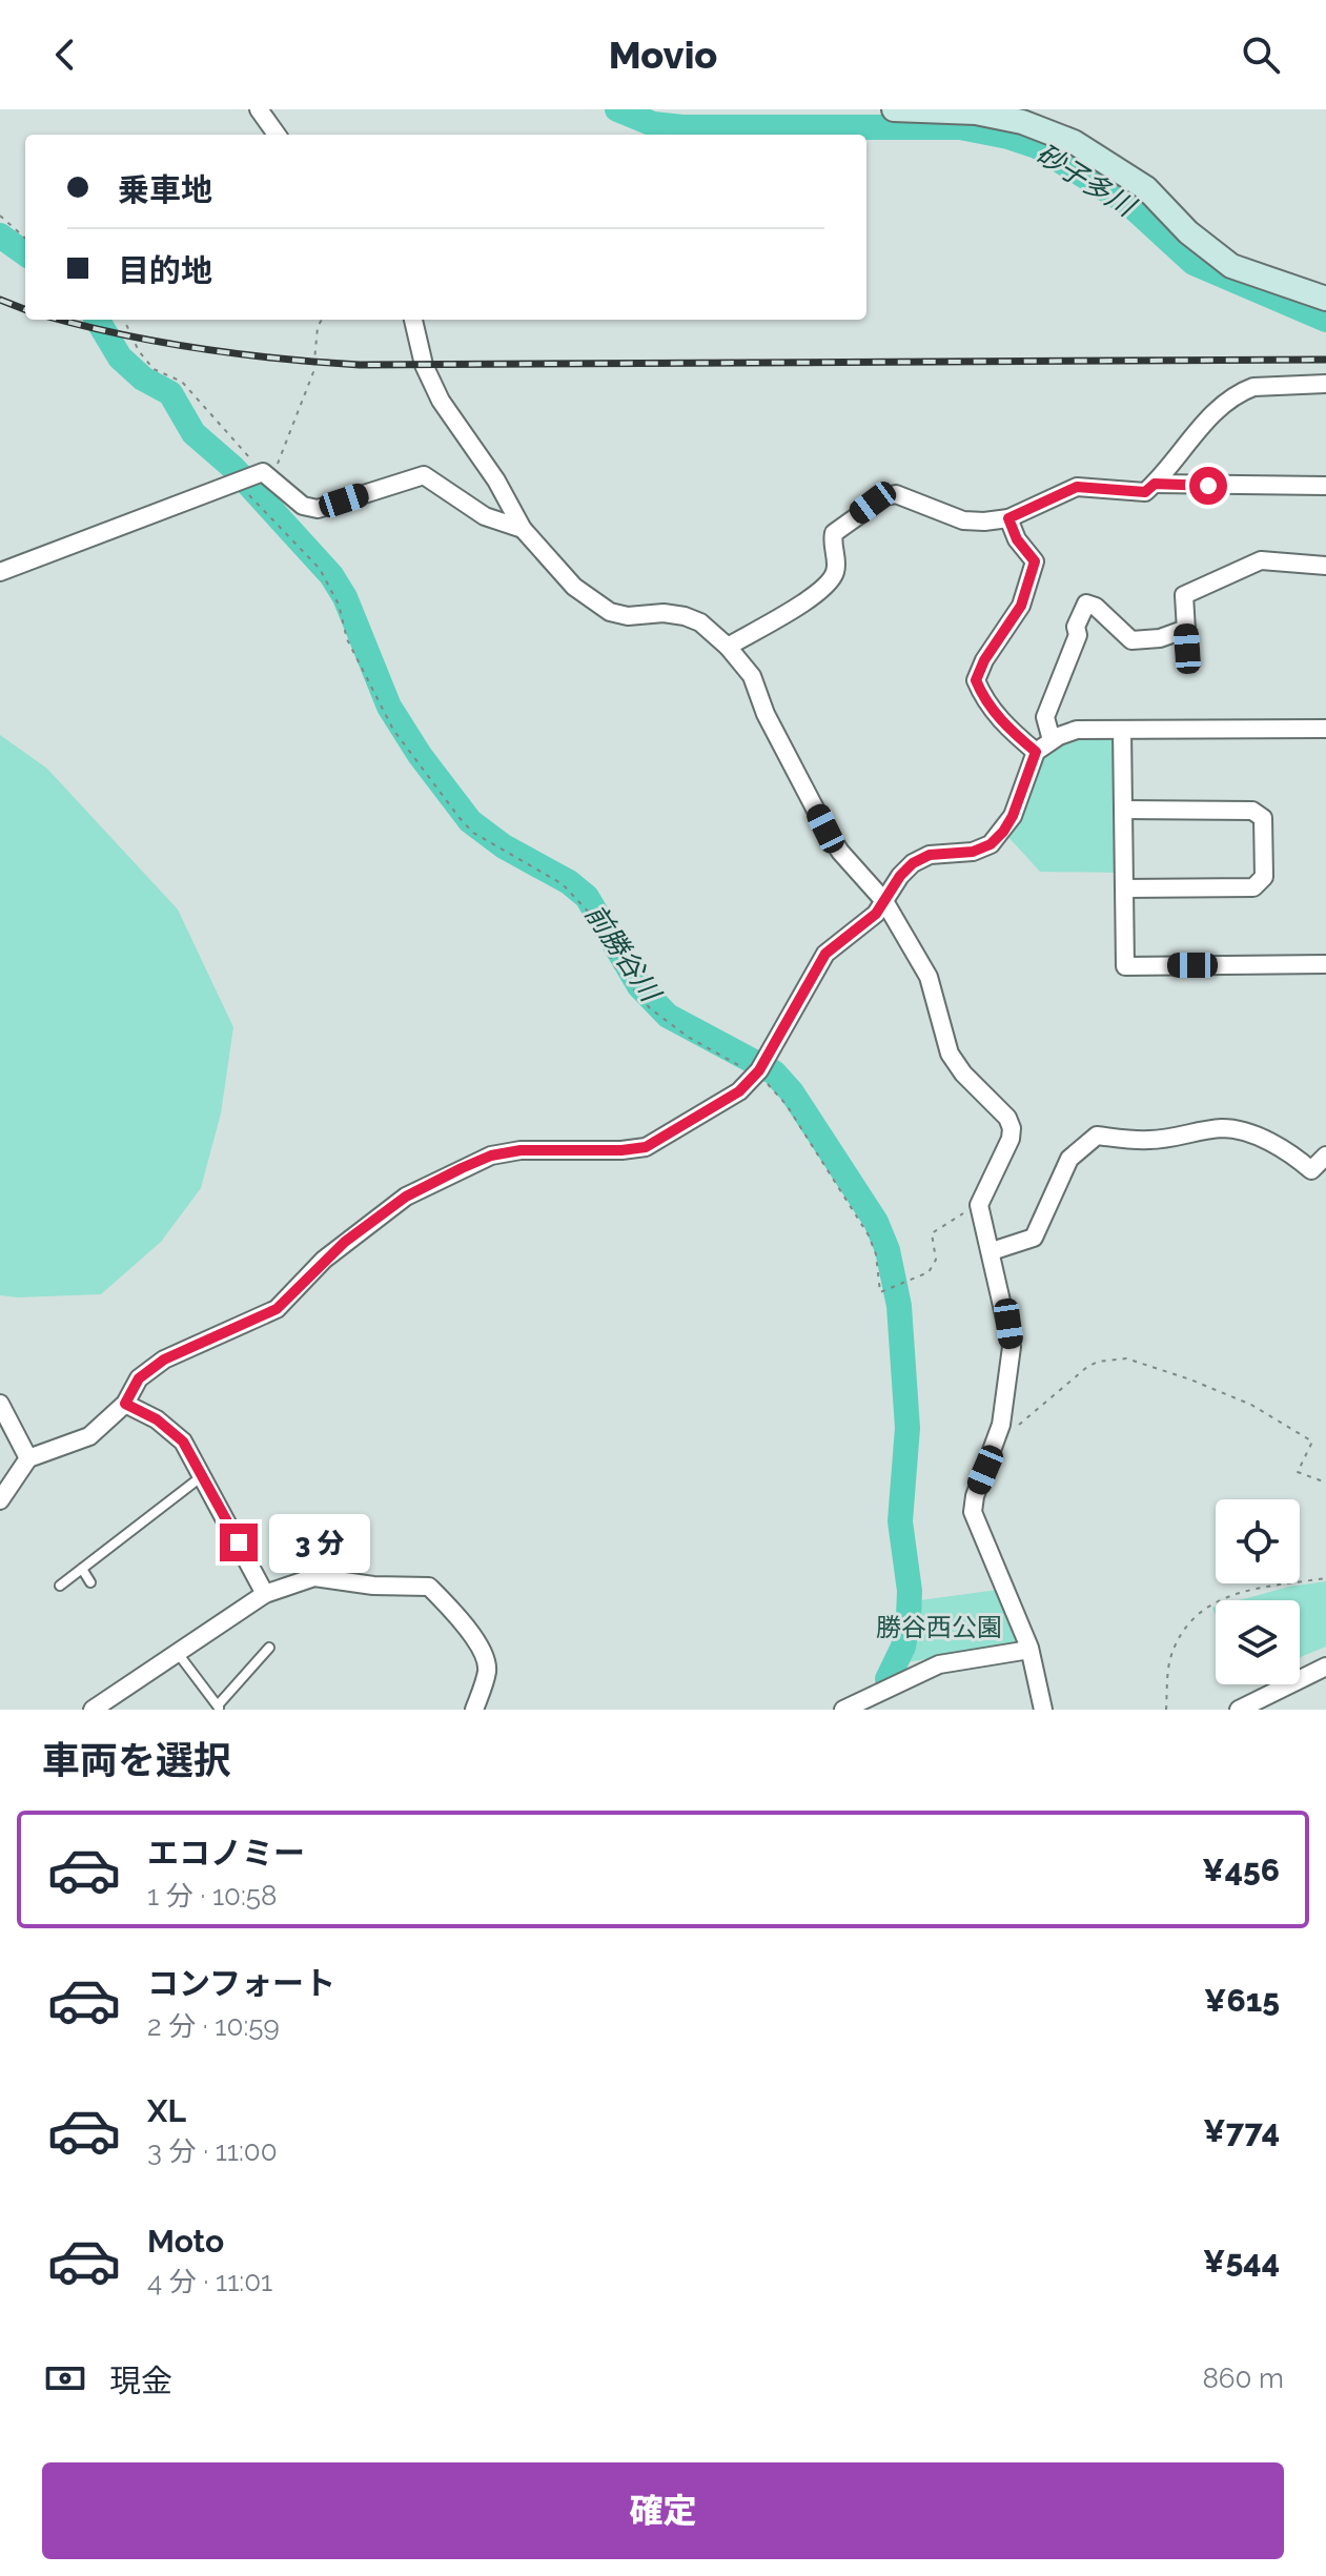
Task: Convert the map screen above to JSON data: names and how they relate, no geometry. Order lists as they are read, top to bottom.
{
  "water": ["砂子多川", "前勝谷川"],
  "parks": ["勝谷西公園"],
  "page": {
    "header": "Movio",
    "banner": ["乗車地", "目的地"],
    "bubble": "3 分",
    "heading": "車両を選択",
    "list": [
      {
        "name": "エコノミー",
        "note": "1 分 · 10:58",
        "value": "¥456"
      },
      {
        "name": "コンフォート",
        "note": "2 分 · 10:59",
        "value": "¥615"
      },
      {
        "name": "XL",
        "note": "3 分 · 11:00",
        "value": "¥774"
      },
      {
        "name": "Moto",
        "note": "4 分 · 11:01",
        "value": "¥544"
      }
    ],
    "pay": ["現金", "860 m"],
    "buttons": "確定"
  }
}
